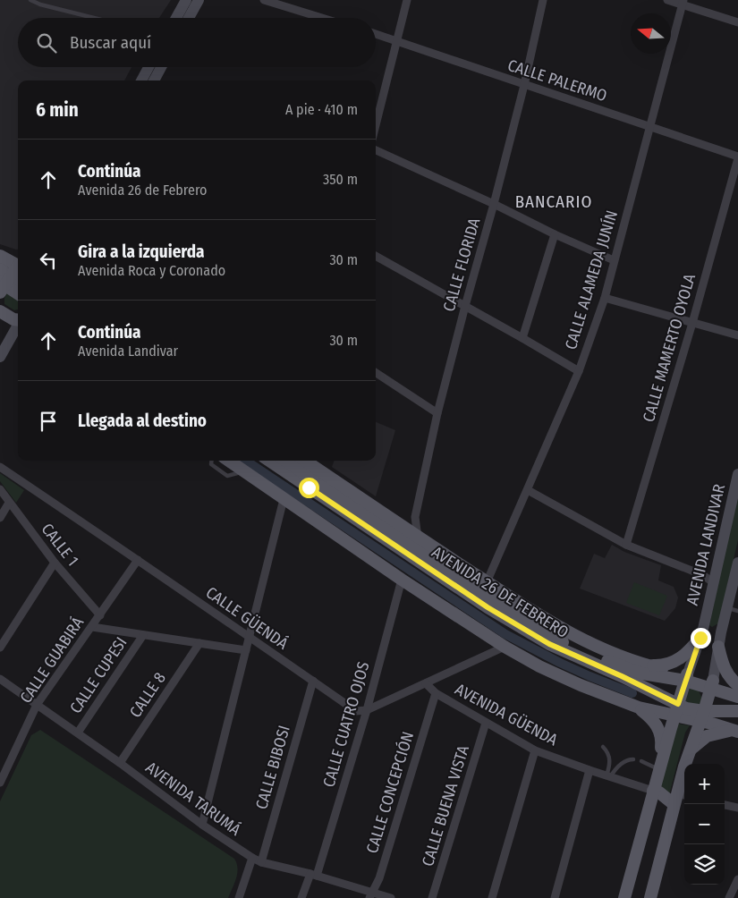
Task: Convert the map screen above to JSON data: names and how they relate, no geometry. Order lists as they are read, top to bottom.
{
  "streets": {
    "main road": ["AVENIDA LANDIVAR", "AVENIDA 26 DE FEBRERO"],
    "street": [
      "CALLE PALERMO",
      "CALLE FLORIDA",
      "CALLE ALAMEDA JUNÍN",
      "CALLE MAMERTO OYOLA",
      "CALLE 1",
      "CALLE GÜENDÁ",
      "CALLE GUABIRÁ",
      "CALLE CUPESI",
      "CALLE 8",
      "AVENIDA GÜENDA",
      "CALLE CUATRO OJOS",
      "CALLE BIBOSI",
      "CALLE CONCEPCIÓN",
      "AVENIDA TARUMÁ",
      "CALLE BUENA VISTA"
    ]
  },
  "crossings": [
    ["CALLE PALERMO", "CALLE FLORIDA"],
    ["CALLE PALERMO", "CALLE ALAMEDA JUNÍN"],
    ["CALLE PALERMO", "CALLE MAMERTO OYOLA"],
    ["CALLE FLORIDA", "AVENIDA 26 DE FEBRERO"],
    ["CALLE ALAMEDA JUNÍN", "AVENIDA 26 DE FEBRERO"],
    ["CALLE 1", "CALLE GUABIRÁ"],
    ["AVENIDA LANDIVAR", "AVENIDA 26 DE FEBRERO"],
    ["AVENIDA 26 DE FEBRERO", "CALLE CUATRO OJOS"],
    ["CALLE GÜENDÁ", "CALLE GUABIRÁ"],
    ["CALLE GÜENDÁ", "CALLE CUATRO OJOS"],
    ["CALLE GÜENDÁ", "CALLE BIBOSI"],
    ["CALLE GUABIRÁ", "AVENIDA TARUMÁ"],
    ["CALLE CUPESI", "AVENIDA TARUMÁ"],
    ["CALLE 8", "AVENIDA TARUMÁ"],
    ["AVENIDA GÜENDA", "CALLE CONCEPCIÓN"],
    ["AVENIDA GÜENDA", "CALLE BUENA VISTA"],
    ["CALLE CUATRO OJOS", "AVENIDA TARUMÁ"],
    ["CALLE BIBOSI", "AVENIDA TARUMÁ"],
    ["CALLE CONCEPCIÓN", "AVENIDA TARUMÁ"]
  ],
  "districts": ["BANCARIO"],
  "north": "left",
  "page": {
    "search": "Buscar aquí",
    "heading": ["6 min", "A pie · 410 m"],
    "list": [
      ["Continúa", "Avenida 26 de Febrero", "350 m"],
      ["Gira a la izquierda", "Avenida Roca y Coronado", "30 m"],
      ["Continúa", "Avenida Landivar", "30 m"],
      "Llegada al destino"
    ],
    "map_buttons": ["+", "−"]
  }
}
